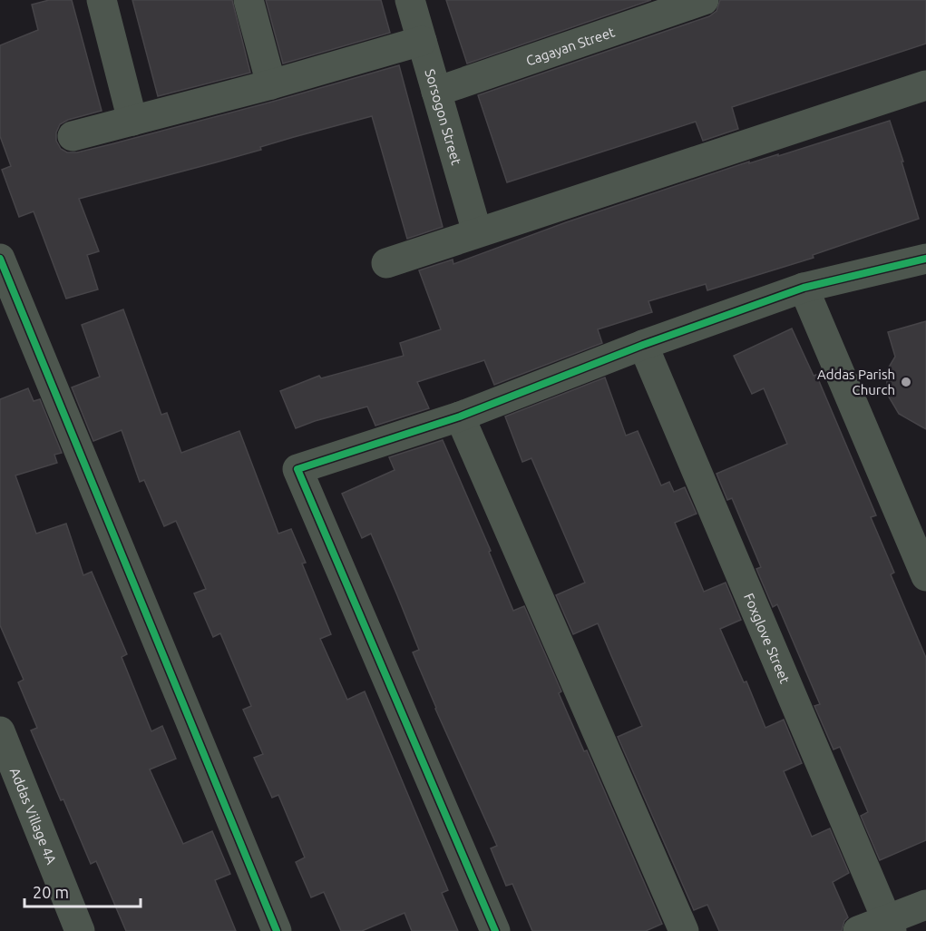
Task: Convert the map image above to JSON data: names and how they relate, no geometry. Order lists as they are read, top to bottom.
{
  "streets": {
    "street": [
      "Cagayan Street",
      "Sorsogon Street",
      "Foxglove Street",
      "Addas Village 4A"
    ]
  },
  "crossings": [
    ["Cagayan Street", "Sorsogon Street"]
  ],
  "places": ["Addas Parish Church"],
  "scale_bar": "20 m"
}
